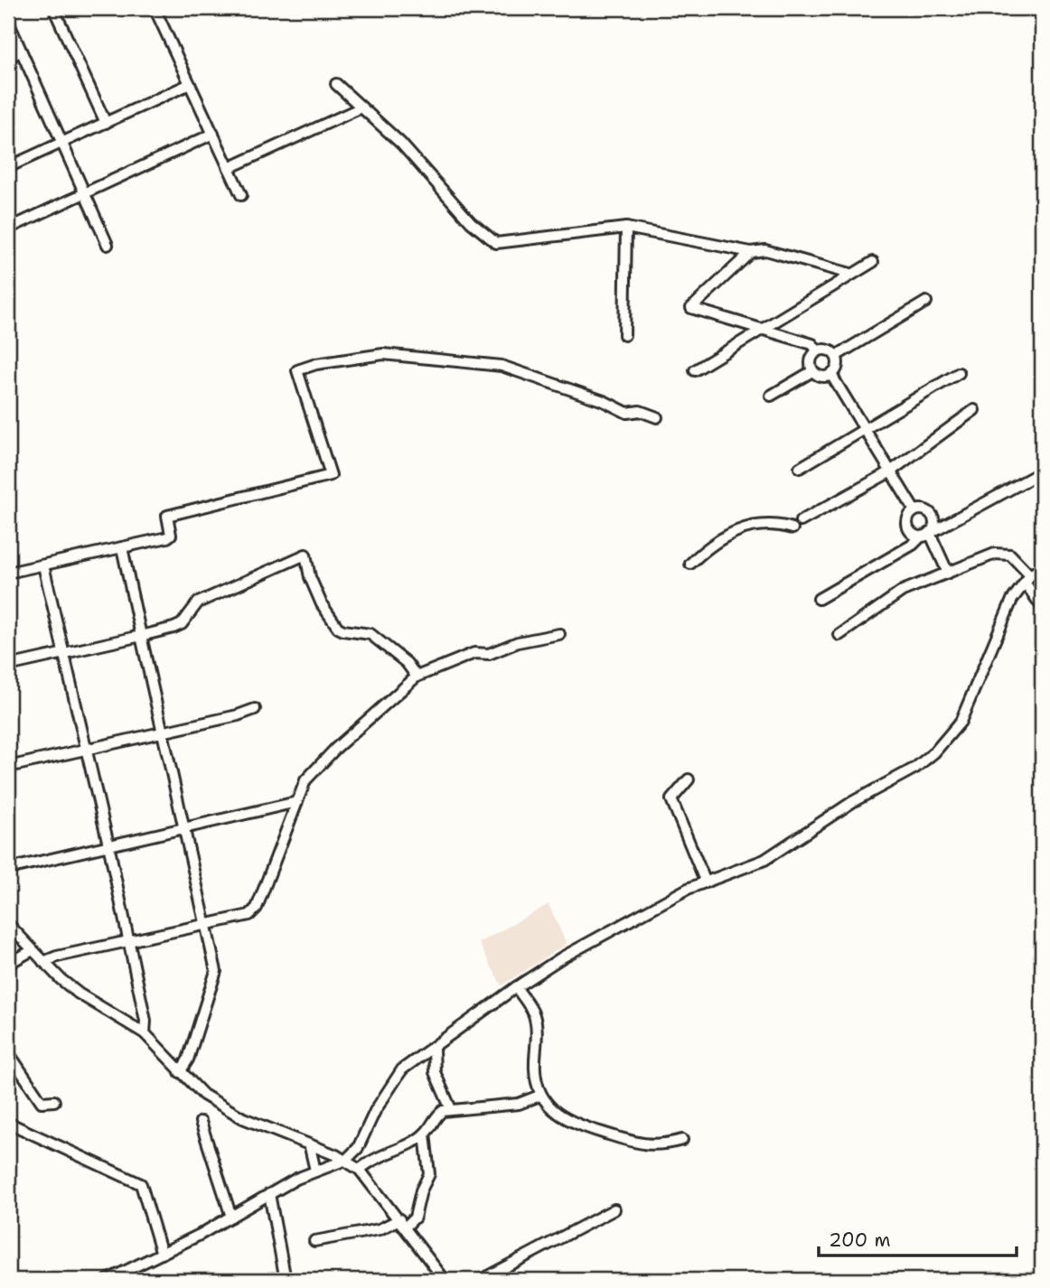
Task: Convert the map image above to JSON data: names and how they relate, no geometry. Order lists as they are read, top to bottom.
{
  "scale_bar": "200 m"
}
